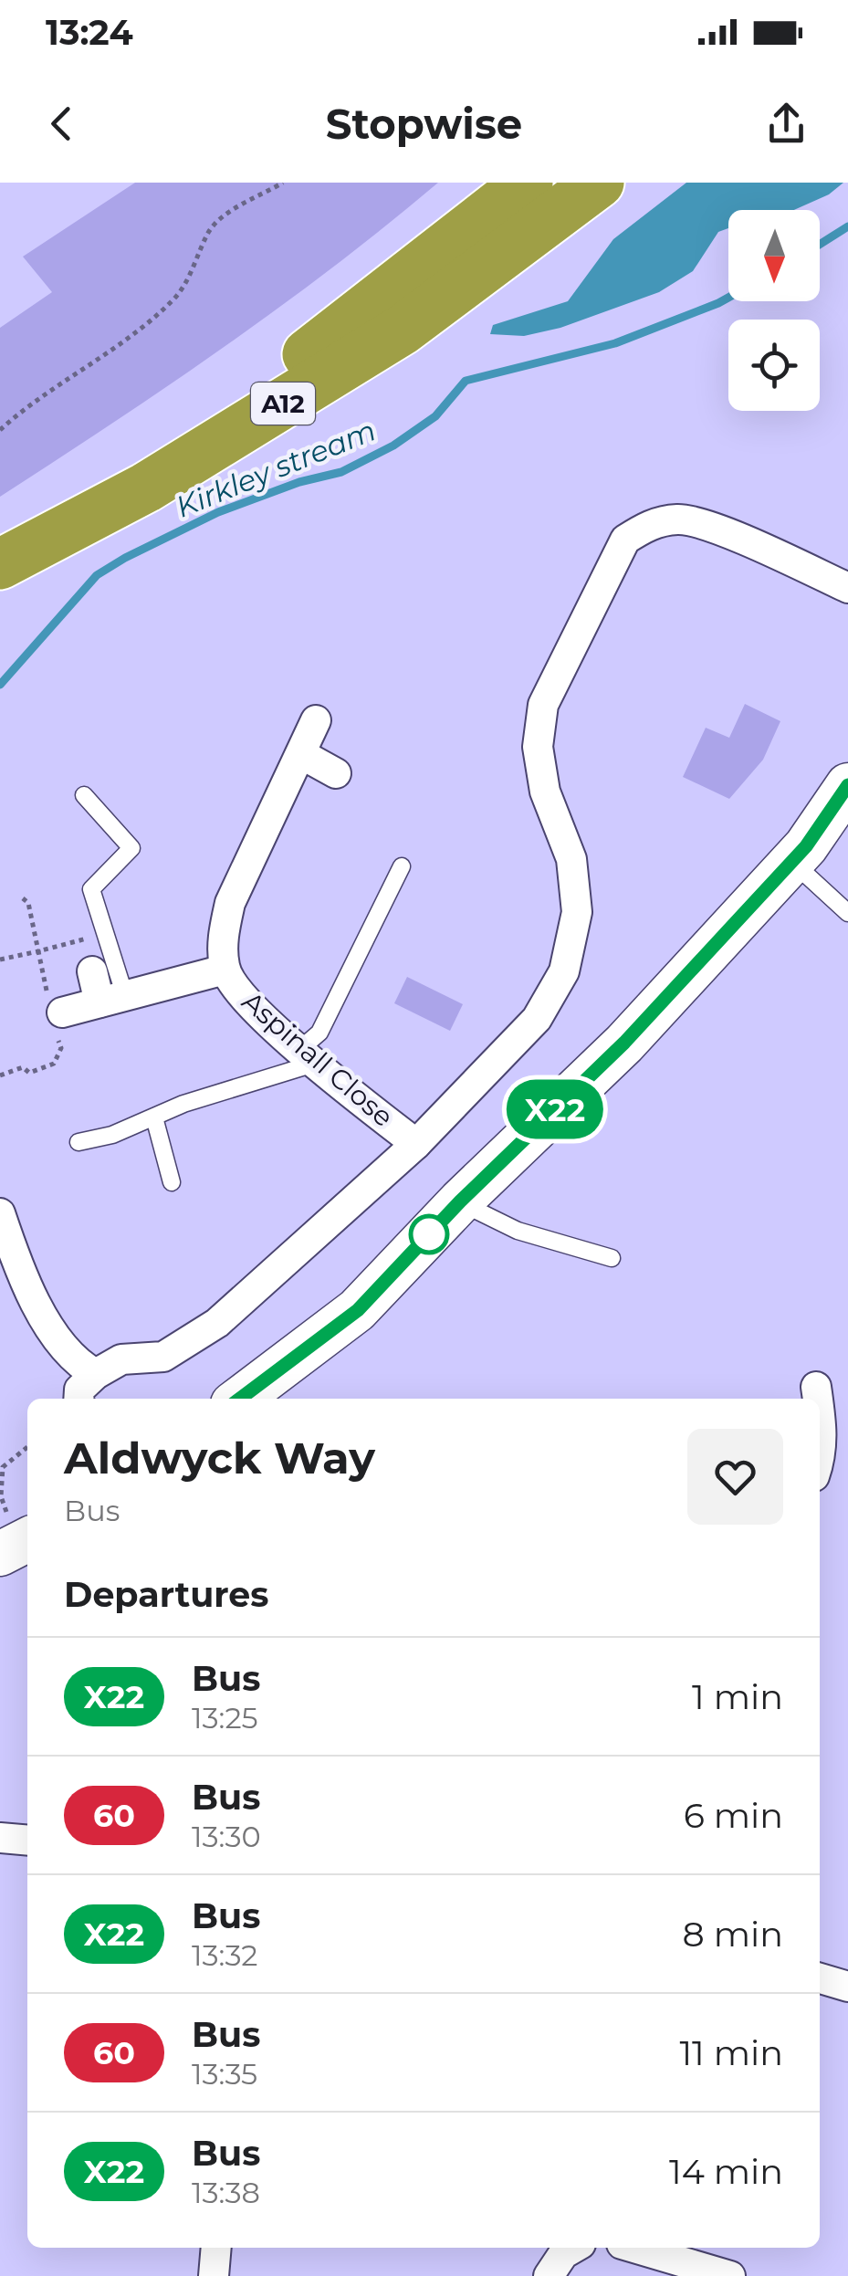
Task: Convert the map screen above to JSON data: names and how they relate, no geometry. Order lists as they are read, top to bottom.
{
  "streets": {
    "highway": ["A12"],
    "street": ["Aspinall Close"]
  },
  "water": ["Kirkley stream"],
  "lines": ["bus line X22"],
  "north": "bottom",
  "page": {
    "status": "13:24",
    "header": "Stopwise",
    "on_map": "X22",
    "heading": [
      ["Aldwyck Way", "Bus"],
      "Departures"
    ],
    "list": [
      {
        "mark": "X22",
        "name": "Bus",
        "note": "13:25",
        "value": "1 min"
      },
      {
        "mark": "60",
        "name": "Bus",
        "note": "13:30",
        "value": "6 min"
      },
      {
        "mark": "X22",
        "name": "Bus",
        "note": "13:32",
        "value": "8 min"
      },
      {
        "mark": "60",
        "name": "Bus",
        "note": "13:35",
        "value": "11 min"
      },
      {
        "mark": "X22",
        "name": "Bus",
        "note": "13:38",
        "value": "14 min"
      }
    ]
  }
}
